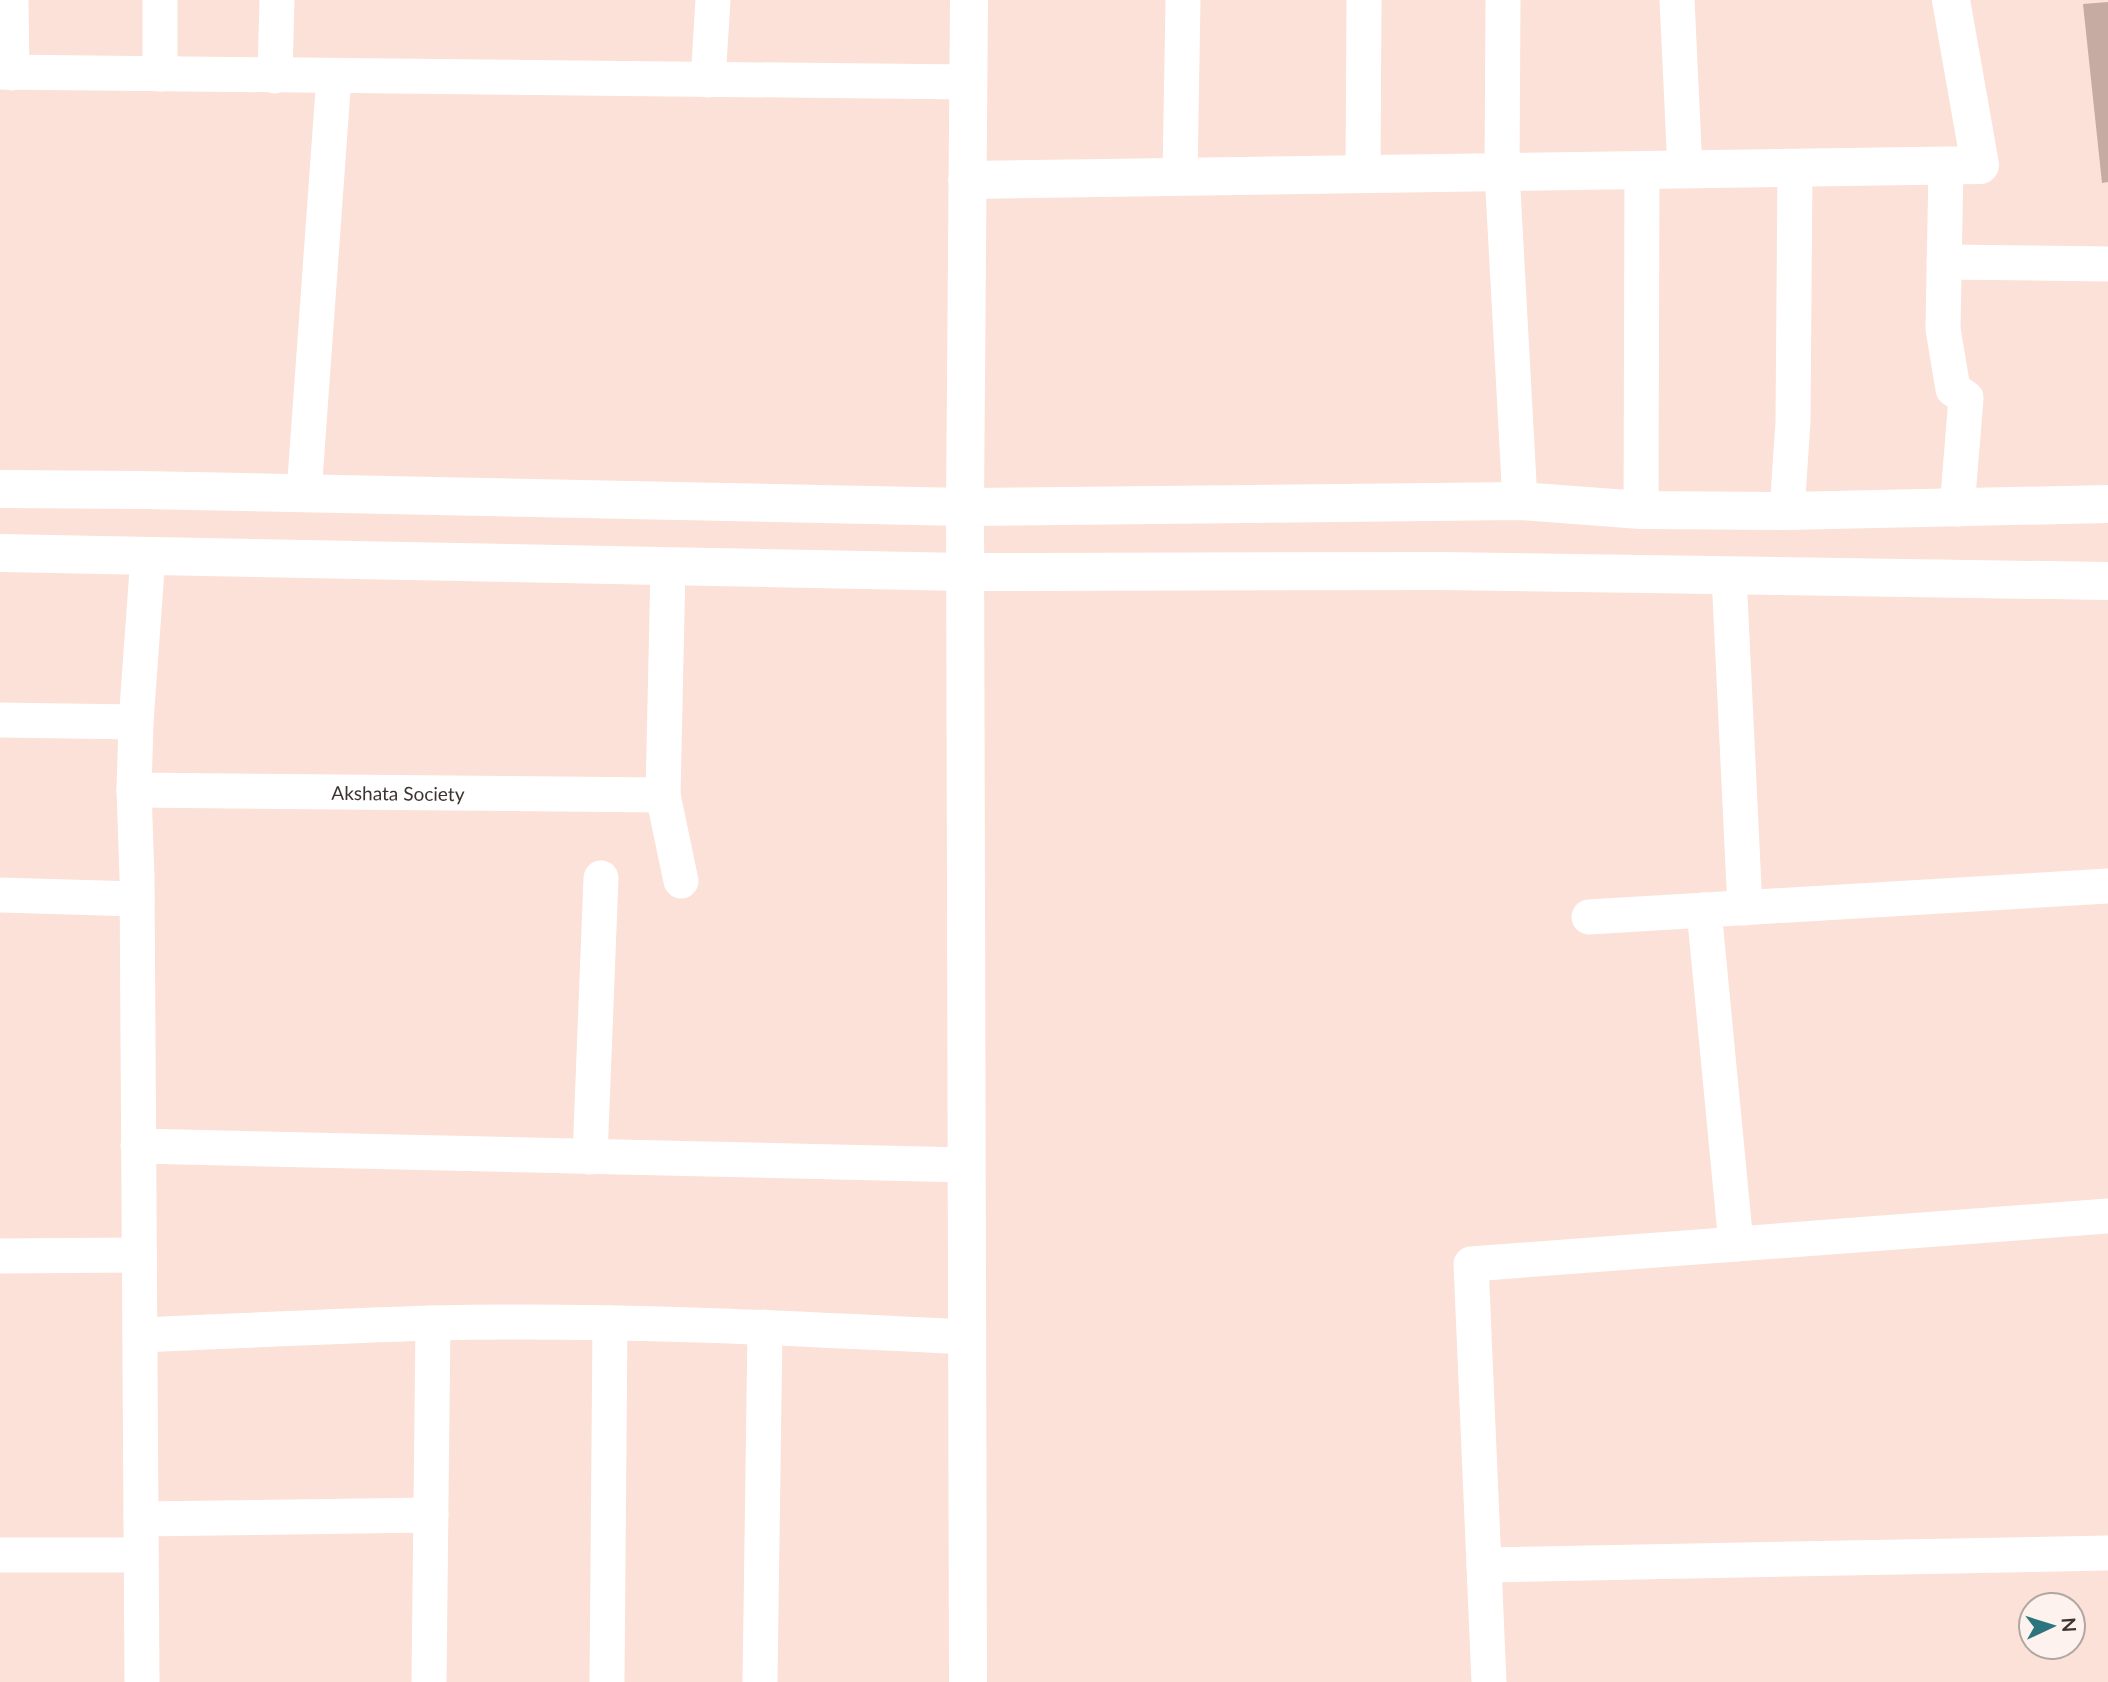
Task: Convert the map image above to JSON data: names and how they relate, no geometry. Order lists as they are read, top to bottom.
{
  "streets": {
    "street": ["Akshata Society"]
  },
  "north": "right"
}
